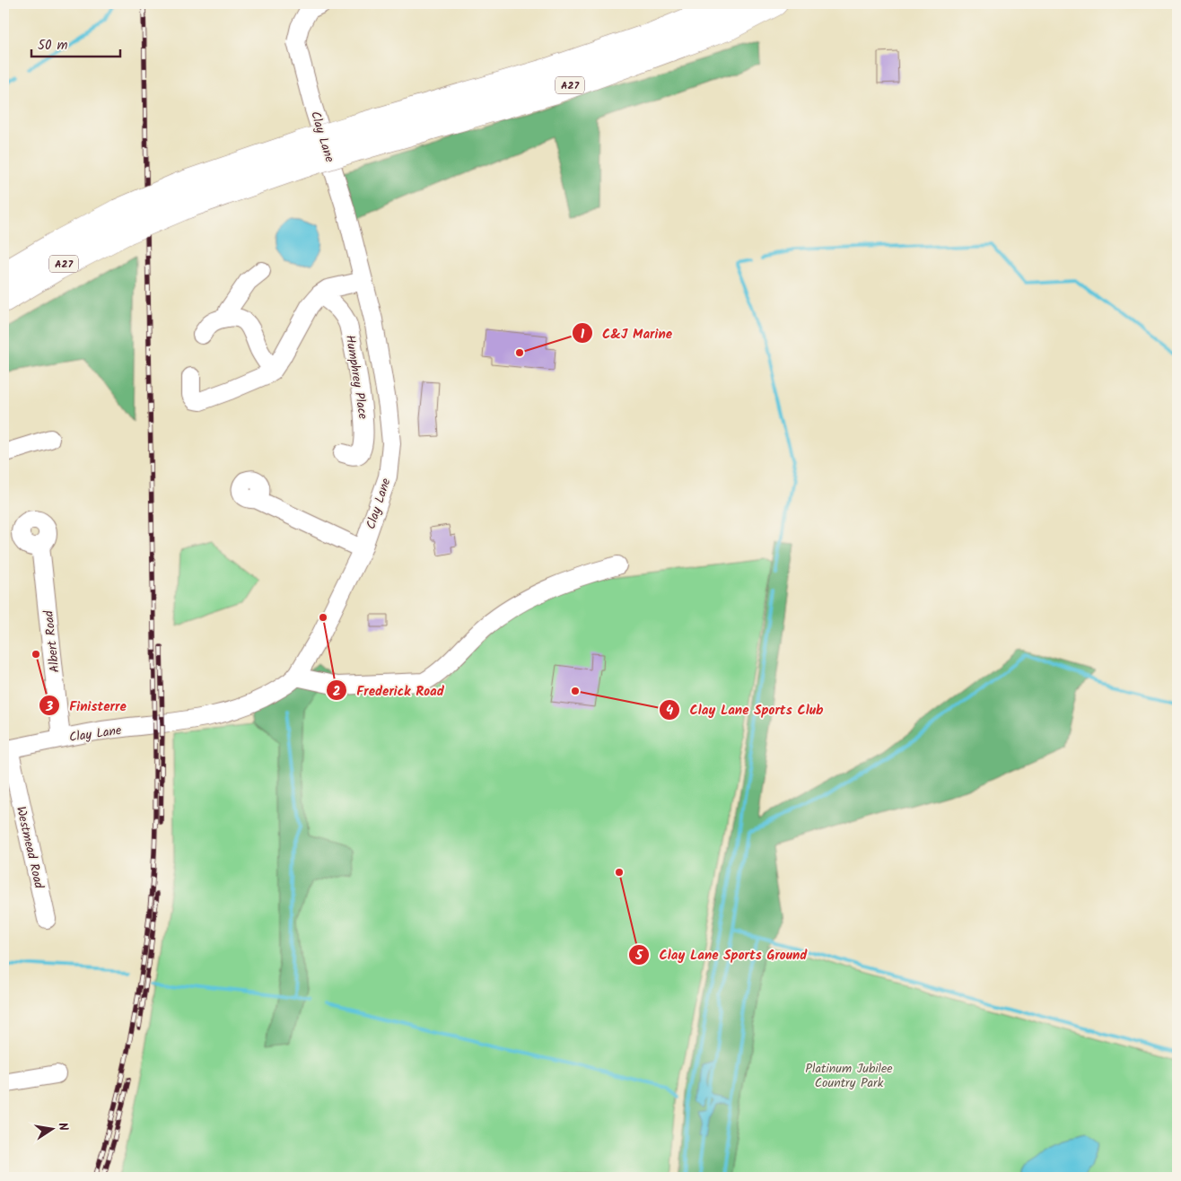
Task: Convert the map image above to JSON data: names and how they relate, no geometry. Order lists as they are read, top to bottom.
{
  "streets": {
    "highway": ["A27"],
    "street": [
      "Clay Lane",
      "Humphrey Place",
      "Albert Road",
      "Westmead Road"
    ]
  },
  "crossings": [
    ["Clay Lane", "Albert Road"],
    ["Clay Lane", "Westmead Road"]
  ],
  "parks": ["Platinum Jubilee Country Park"],
  "places": [
    "C&J Marine",
    "Frederick Road",
    "Finisterre",
    "Clay Lane Sports Club",
    "Clay Lane Sports Ground"
  ],
  "scale_bar": "50 m",
  "north": "right"
}
